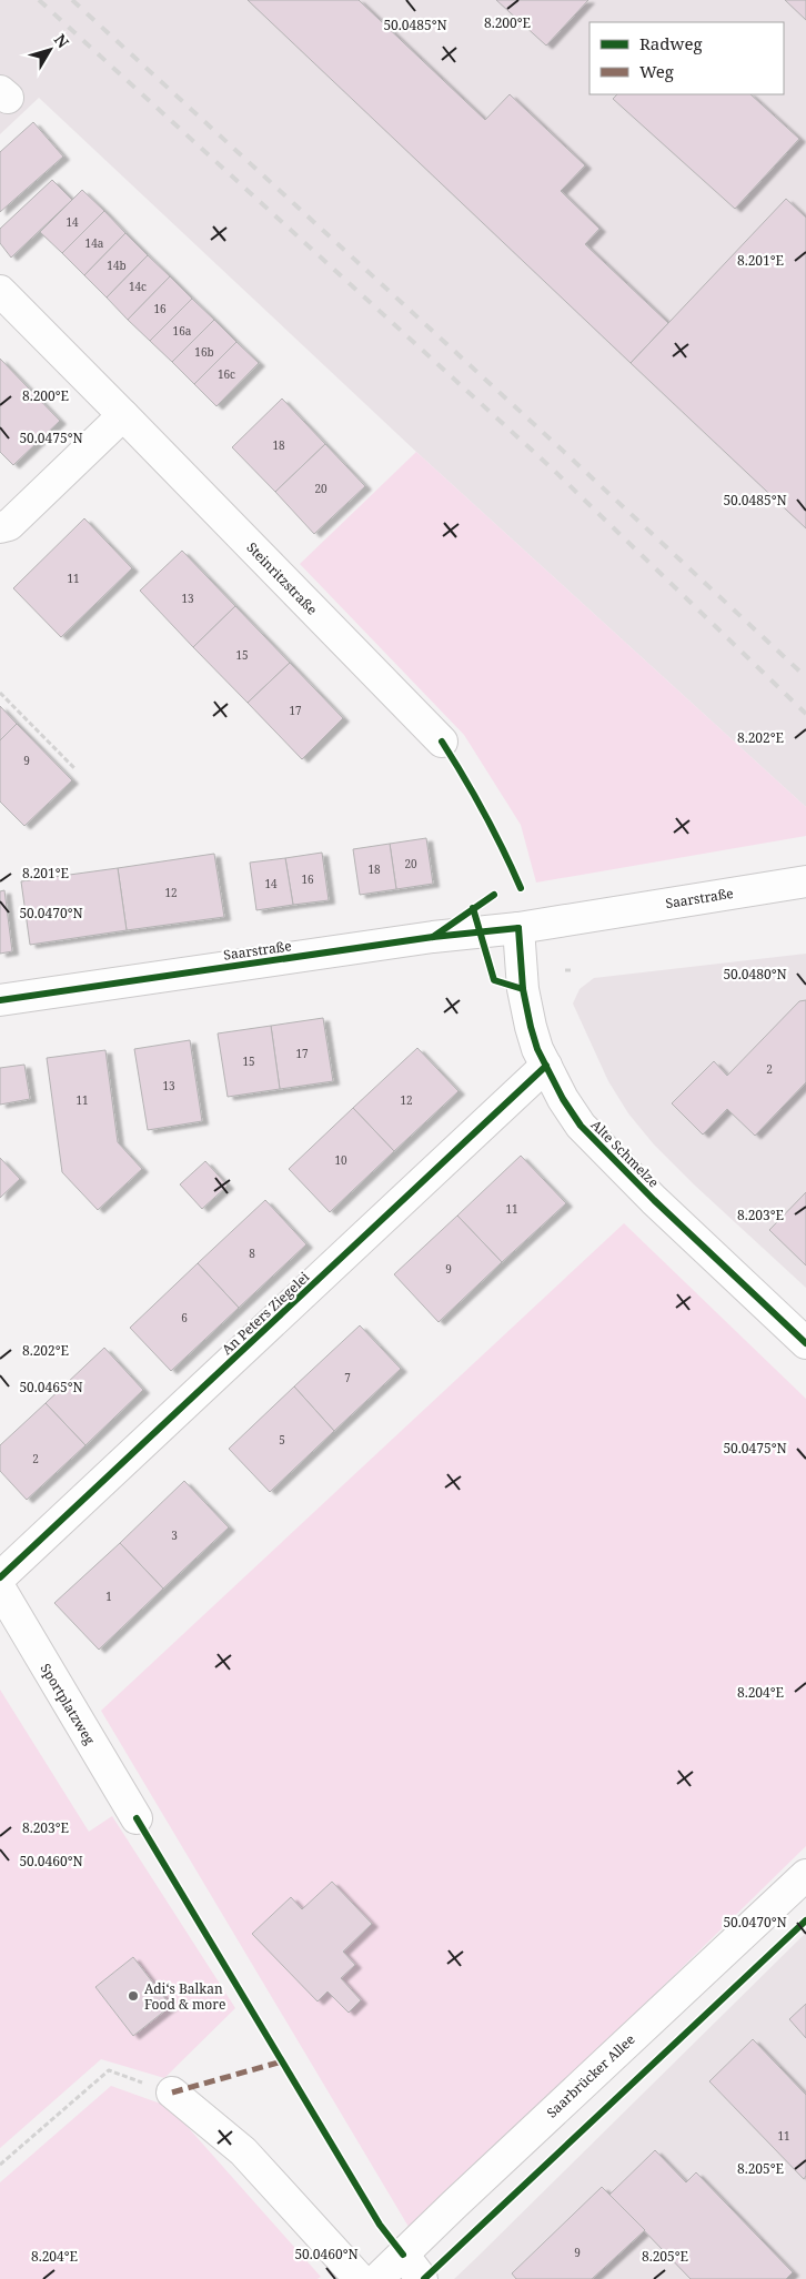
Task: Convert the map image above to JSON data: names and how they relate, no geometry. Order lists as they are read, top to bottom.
{
  "streets": {
    "street": [
      "Steinritzstraße",
      "Saarstraße",
      "Alte Schmelze",
      "An Peters Ziegelei",
      "Sportplatzweg",
      "Saarbrücker Allee"
    ]
  },
  "crossings": [
    ["Saarstraße", "Alte Schmelze"],
    ["Alte Schmelze", "An Peters Ziegelei"]
  ],
  "places": ["Adi‘s Balkan Food & more"],
  "house_numbers": [
    "14",
    "14a",
    "14b",
    "14c",
    "16",
    "16a",
    "16b",
    "16c",
    "18",
    "20",
    "11",
    "13",
    "15",
    "17",
    "9",
    "20",
    "18",
    "16",
    "14",
    "12",
    "17",
    "15",
    "2",
    "13",
    "11",
    "12",
    "10",
    "11",
    "8",
    "9",
    "6",
    "7",
    "5",
    "2",
    "3",
    "1",
    "11",
    "9"
  ],
  "legend": ["Radweg", "Weg"],
  "north": "top right",
  "coordinates": [
    "8.200°E",
    "50.0485°N",
    "8.201°E",
    "50.0475°N",
    "8.202°E",
    "50.0470°N",
    "50.0480°N",
    "8.203°E",
    "50.0465°N",
    "8.204°E",
    "50.0460°N",
    "8.205°E"
  ]
}
